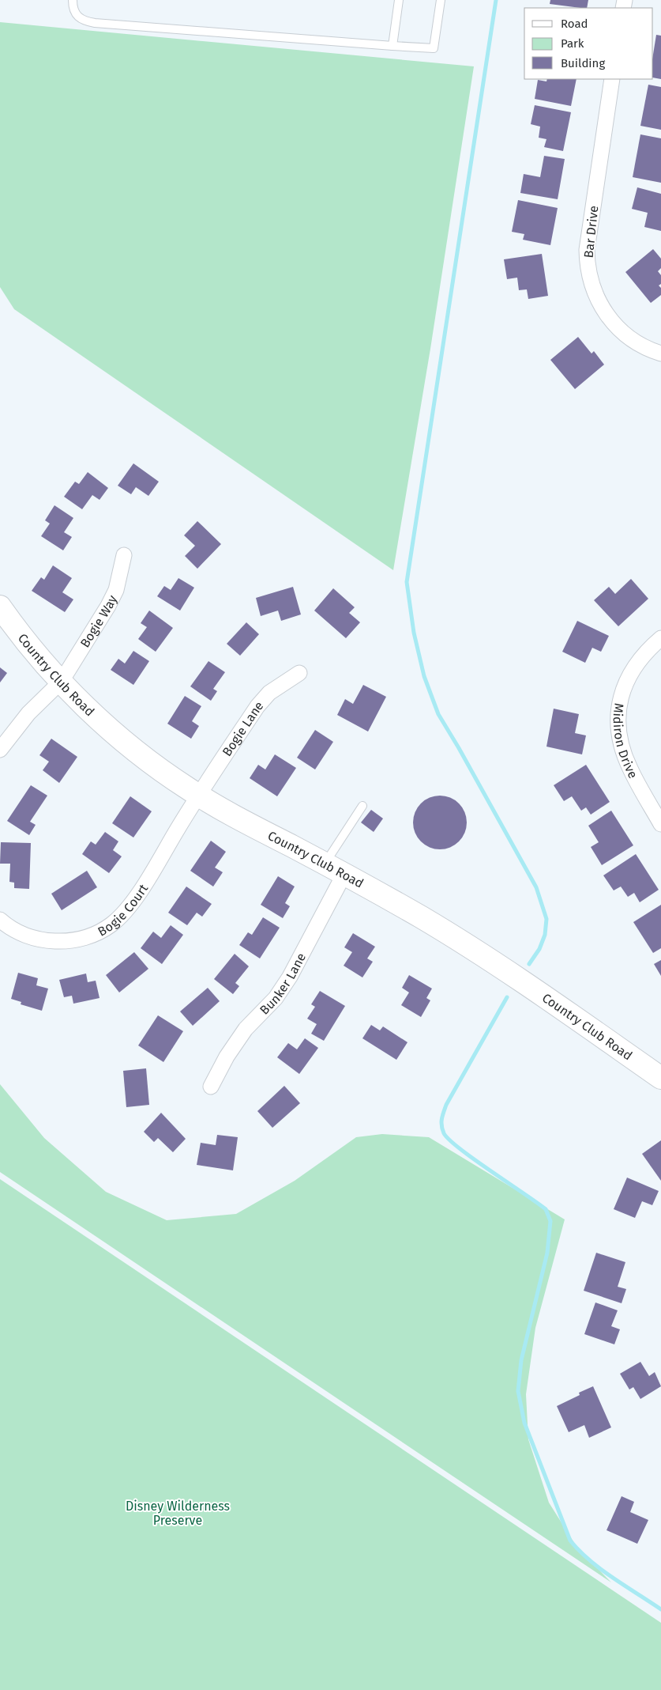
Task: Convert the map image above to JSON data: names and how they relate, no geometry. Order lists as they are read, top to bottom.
{
  "streets": {
    "street": [
      "Bar Drive",
      "Bogie Way",
      "Country Club Road",
      "Bogie Lane",
      "Midiron Drive",
      "Bogie Court",
      "Bunker Lane"
    ]
  },
  "crossings": [
    ["Bogie Way", "Country Club Road"],
    ["Country Club Road", "Bogie Lane"],
    ["Country Club Road", "Bogie Court"],
    ["Country Club Road", "Bunker Lane"],
    ["Bogie Lane", "Bogie Court"]
  ],
  "parks": ["Disney Wilderness Preserve"],
  "legend": ["Road", "Park", "Building"]
}
